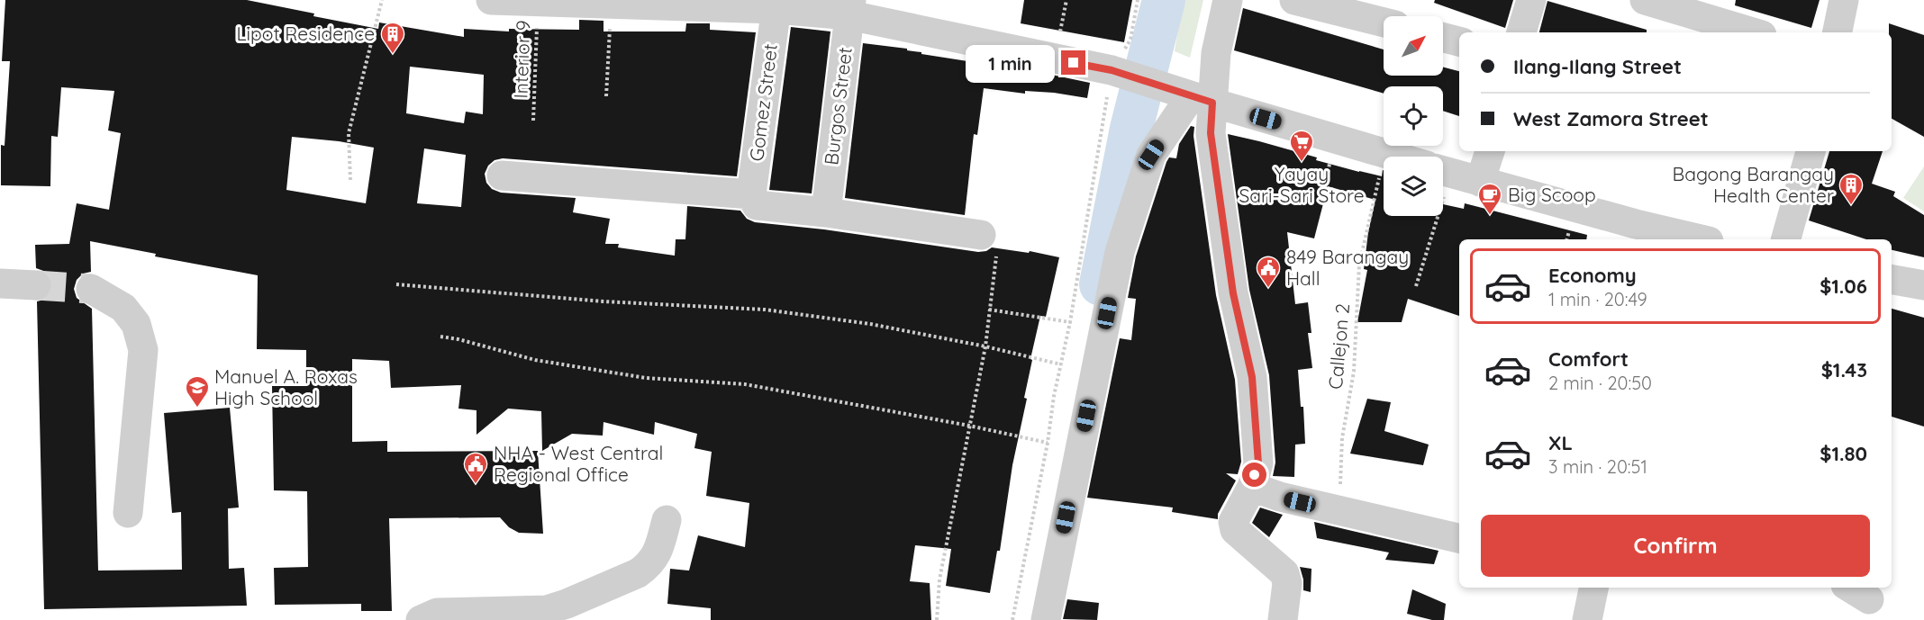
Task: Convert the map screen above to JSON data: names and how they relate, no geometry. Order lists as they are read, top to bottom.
{
  "streets": {
    "street": ["Gomez Street", "Burgos Street"],
    "path": ["Interior 9", "Callejon 2"]
  },
  "places": {
    "building": ["Lipot Residence", "Bagong Barangay Health Center"],
    "supermarket": ["Yayay Sari-Sari Store"],
    "cafe": ["Big Scoop"],
    "public building": ["849 Barangay Hall", "NHA - West Central Regional Office"],
    "school or university": ["Manuel A. Roxas High School"]
  },
  "north": "top right",
  "page": {
    "banner": ["Ilang-Ilang Street", "West Zamora Street"],
    "bubble": "1 min",
    "list": [
      {
        "name": "Economy",
        "note": "1 min · 20:49",
        "value": "$1.06"
      },
      {
        "name": "Comfort",
        "note": "2 min · 20:50",
        "value": "$1.43"
      },
      {
        "name": "XL",
        "note": "3 min · 20:51",
        "value": "$1.80"
      }
    ],
    "buttons": "Confirm"
  }
}
